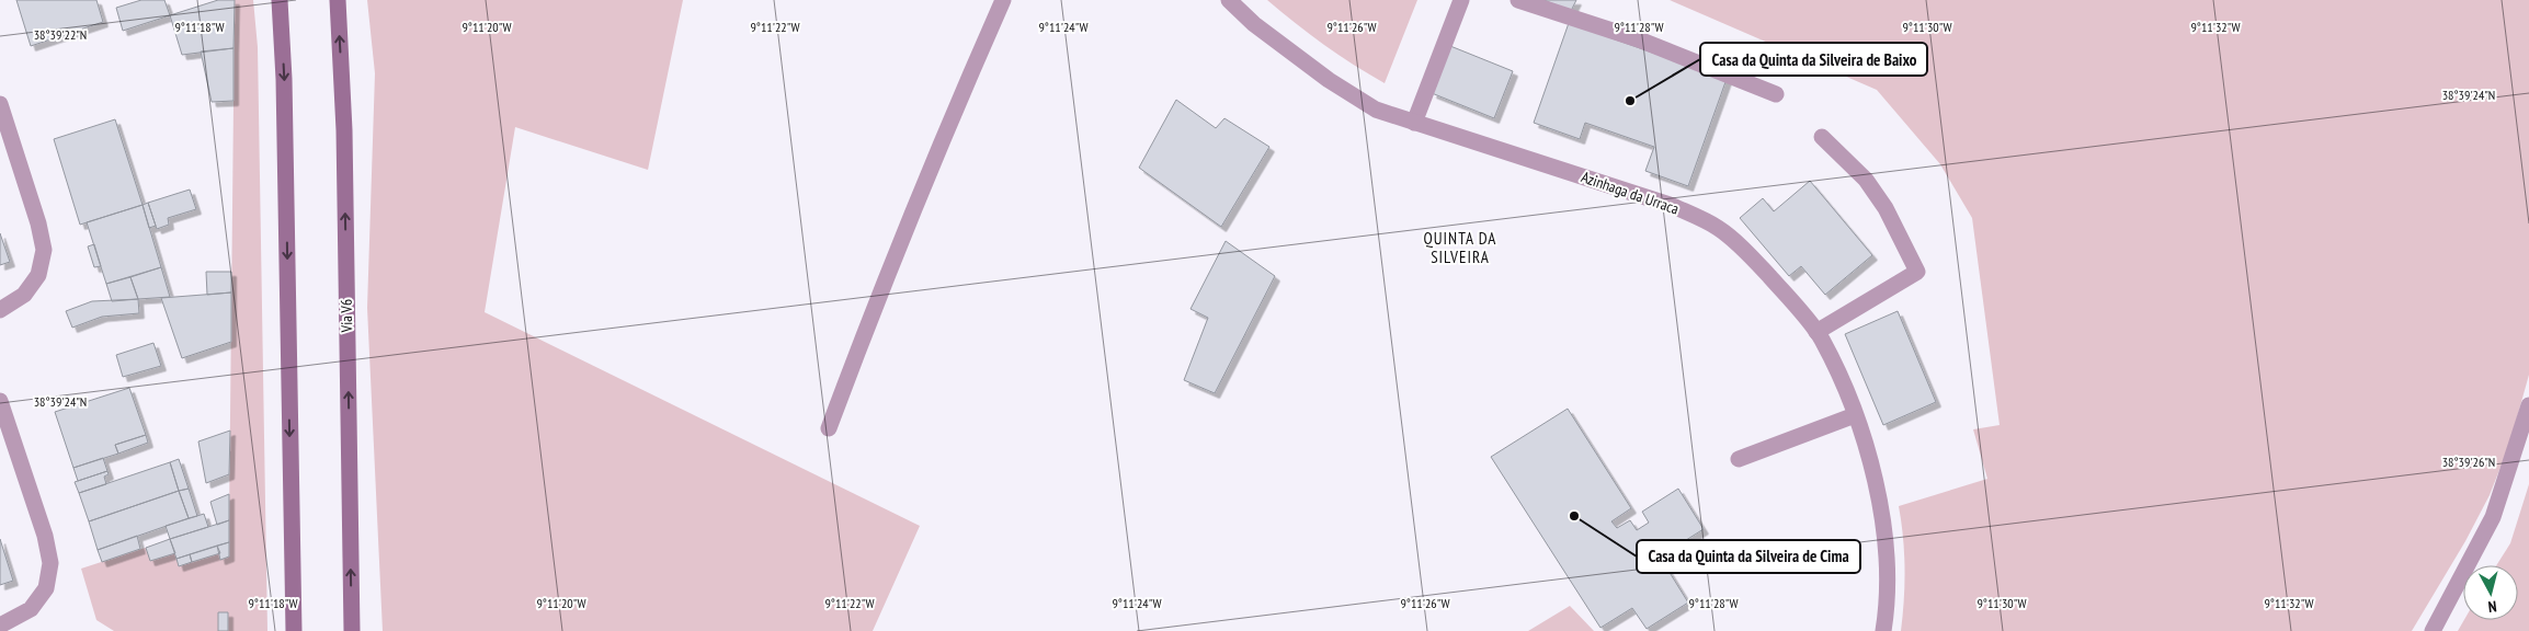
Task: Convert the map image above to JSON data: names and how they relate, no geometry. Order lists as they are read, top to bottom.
{
  "streets": {
    "main road": ["Via V6"],
    "street": ["Azinhaga da Urraca"]
  },
  "districts": ["QUINTA DA SILVEIRA"],
  "places": ["Casa da Quinta da Silveira de Baixo", "Casa da Quinta da Silveira de Cima"],
  "north": "bottom",
  "coordinates": [
    "9°11'18\"W",
    "9°11'20\"W",
    "9°11'22\"W",
    "9°11'24\"W",
    "9°11'26\"W",
    "9°11'28\"W",
    "9°11'30\"W",
    "9°11'32\"W",
    "38°39'22\"N",
    "38°39'24\"N",
    "38°39'26\"N"
  ]
}
